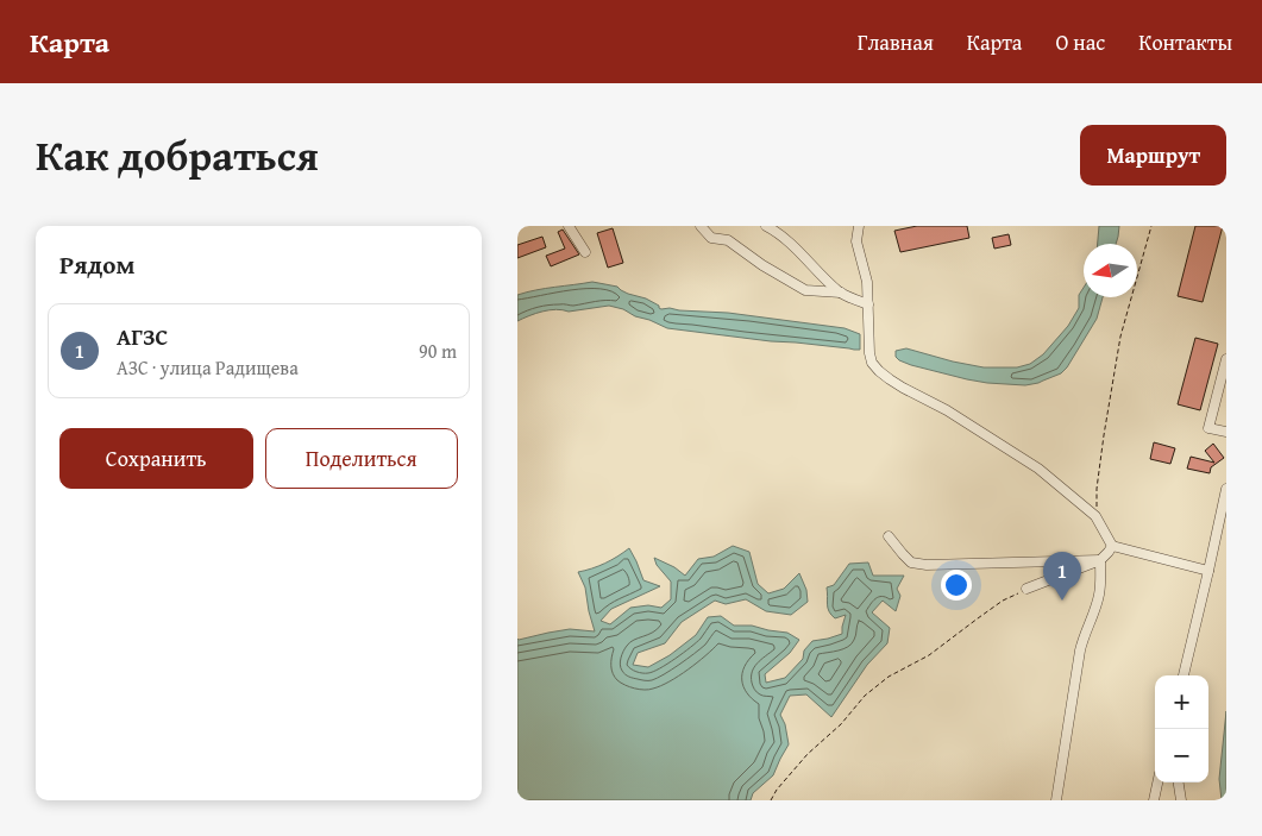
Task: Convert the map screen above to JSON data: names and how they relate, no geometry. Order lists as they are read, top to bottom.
{
  "north": "left",
  "page": {
    "header": "Карта",
    "nav": [
      "Главная",
      "Карта",
      "О нас",
      "Контакты"
    ],
    "title": "Как добраться",
    "buttons": [
      "Маршрут",
      ["Сохранить", "Поделиться"]
    ],
    "heading": "Рядом",
    "list": [
      {
        "mark": "1",
        "name": "АГЗС",
        "note": "АЗС · улица Радищева",
        "value": "90 m"
      }
    ],
    "pins": "1",
    "map_buttons": ["+", "−"]
  }
}
